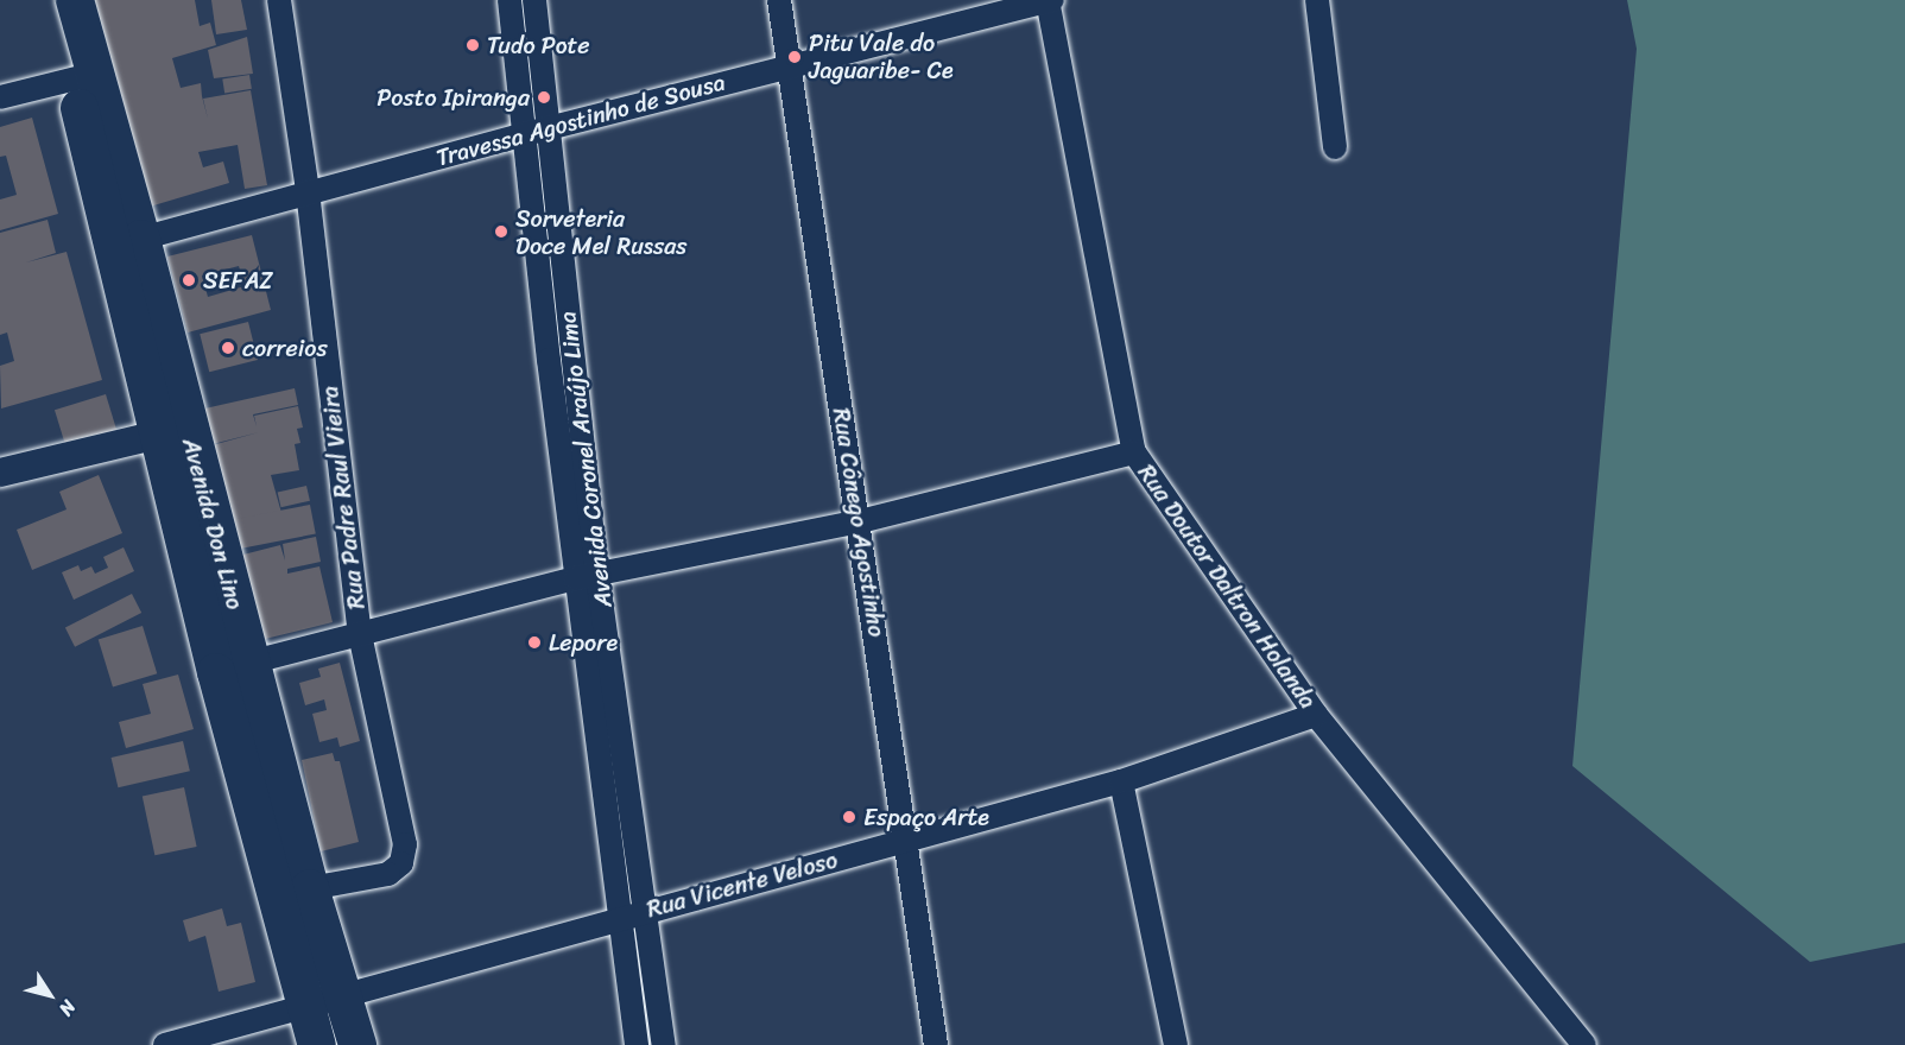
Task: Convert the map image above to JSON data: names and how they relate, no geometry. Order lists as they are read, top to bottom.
{
  "streets": {
    "main road": ["Avenida Don Lino"],
    "street": [
      "Travessa Agostinho de Sousa",
      "Avenida Coronel Araújo Lima",
      "Rua Padre Raul Vieira",
      "Rua Cônego Agostinho",
      "Rua Doutor Daltron Holanda",
      "Rua Vicente Veloso"
    ]
  },
  "crossings": [
    ["Travessa Agostinho de Sousa", "Avenida Coronel Araújo Lima"],
    ["Travessa Agostinho de Sousa", "Rua Padre Raul Vieira"],
    ["Travessa Agostinho de Sousa", "Rua Cônego Agostinho"],
    ["Travessa Agostinho de Sousa", "Avenida Don Lino"],
    ["Travessa Agostinho de Sousa", "Rua Doutor Daltron Holanda"],
    ["Avenida Coronel Araújo Lima", "Rua Vicente Veloso"],
    ["Rua Padre Raul Vieira", "Avenida Don Lino"],
    ["Rua Cônego Agostinho", "Rua Vicente Veloso"],
    ["Avenida Don Lino", "Rua Vicente Veloso"],
    ["Rua Doutor Daltron Holanda", "Rua Vicente Veloso"]
  ],
  "places": [
    "Tudo Pote",
    "Pitu Vale do Jaguaribe- Ce",
    "Posto Ipiranga",
    "Sorveteria Doce Mel Russas",
    "SEFAZ",
    "correios",
    "Lepore",
    "Espaço Arte"
  ],
  "north": "bottom right"
}
